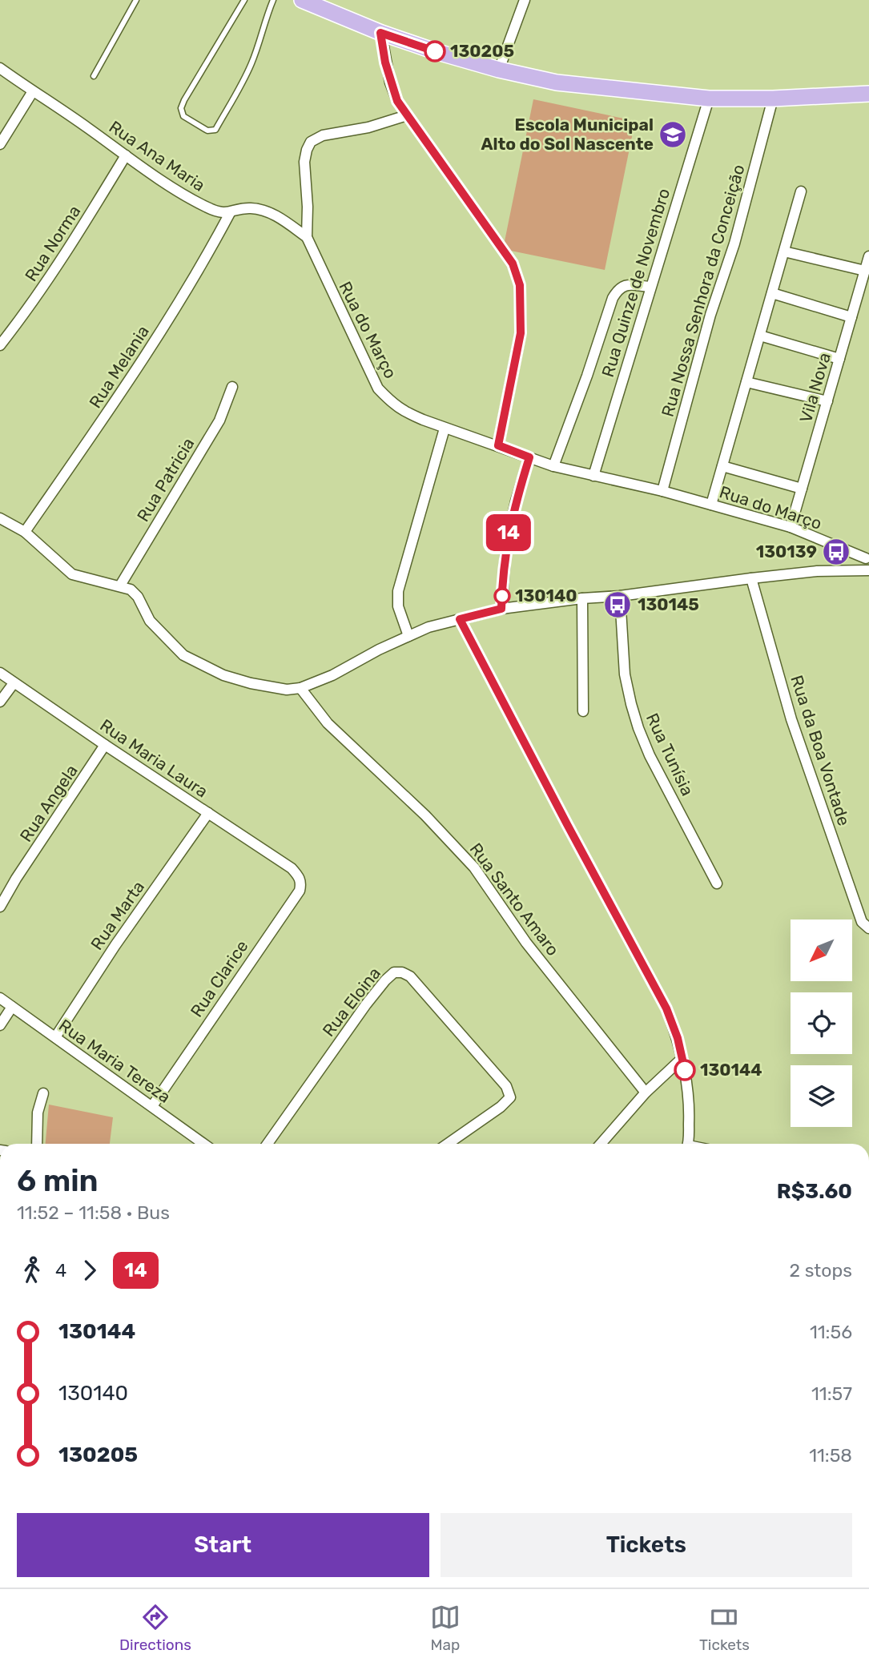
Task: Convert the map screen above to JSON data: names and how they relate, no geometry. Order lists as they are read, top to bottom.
{
  "streets": {
    "street": [
      "Rua Ana Maria",
      "Rua Norma",
      "Rua Quinze de Novembro",
      "Rua Nossa Senhora da Conceição",
      "Rua do Março",
      "Rua Melania",
      "Vila Nova",
      "Rua Patricia",
      "Rua da Boa Vontade",
      "Rua Tunísia",
      "Rua Maria Laura",
      "Rua Angela",
      "Rua Santo Amaro",
      "Rua Marta",
      "Rua Clarice",
      "Rua Eloina",
      "Rua Maria Tereza"
    ]
  },
  "crossings": [
    ["Rua Ana Maria", "Rua Norma"],
    ["Rua Ana Maria", "Rua do Março"],
    ["Rua Ana Maria", "Rua Melania"],
    ["Rua Quinze de Novembro", "Rua do Março"],
    ["Rua Nossa Senhora da Conceição", "Rua do Março"],
    ["Rua do Março", "Vila Nova"],
    ["Rua Maria Laura", "Rua Angela"],
    ["Rua Maria Laura", "Rua Marta"],
    ["Rua Maria Laura", "Rua Clarice"],
    ["Rua Marta", "Rua Maria Tereza"],
    ["Rua Clarice", "Rua Maria Tereza"]
  ],
  "places": {
    "other": ["130205", "130140", "130144"],
    "school or university": ["Escola Municipal Alto do Sol Nascente"],
    "bus stop": ["130139", "130145"]
  },
  "lines": ["bus line 14"],
  "north": "bottom left",
  "page": {
    "on_map": "14",
    "heading": ["6 min", "11:52 – 11:58 · Bus", "R$3.60"],
    "legs": ["4", "14", "2 stops"],
    "list": [
      {
        "name": "130144",
        "value": "11:56"
      },
      {
        "name": "130140",
        "value": "11:57"
      },
      {
        "name": "130205",
        "value": "11:58"
      }
    ],
    "buttons": ["Start", "Tickets"],
    "tabs": ["Directions", "Map", "Tickets"]
  }
}
